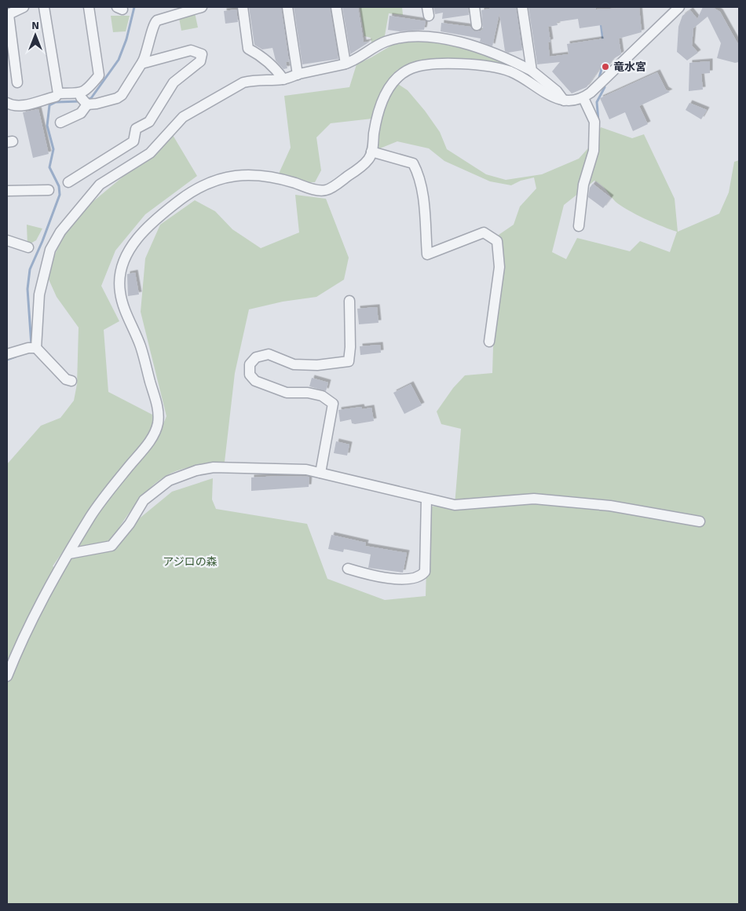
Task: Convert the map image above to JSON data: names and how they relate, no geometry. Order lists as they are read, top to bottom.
{
  "parks": ["アジロの森"],
  "places": ["竜水宮"],
  "north": "top"
}
